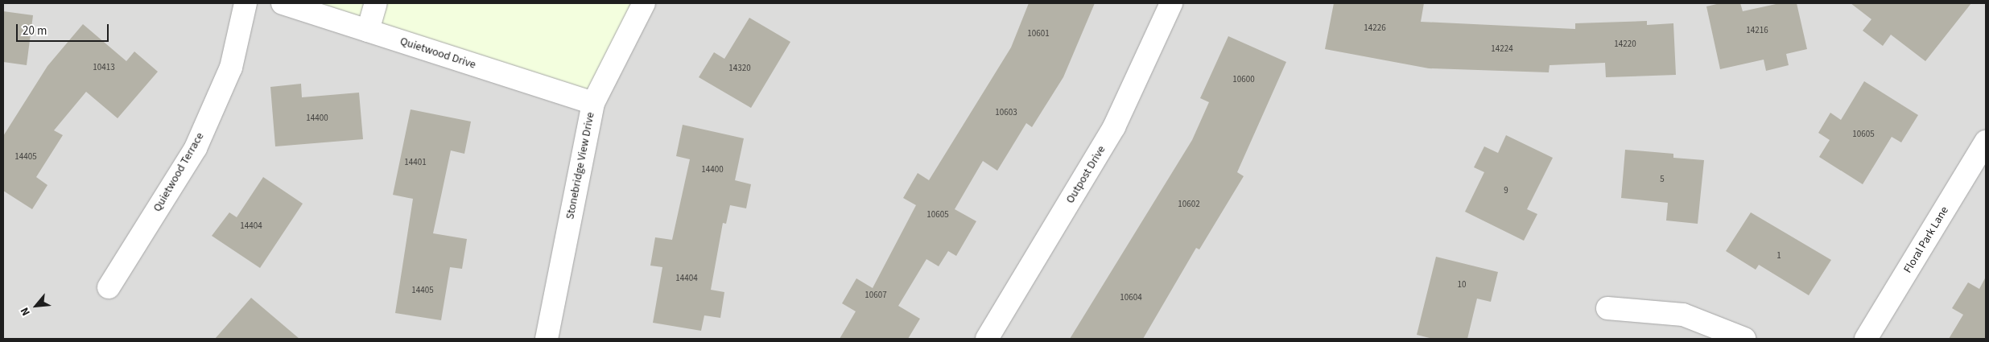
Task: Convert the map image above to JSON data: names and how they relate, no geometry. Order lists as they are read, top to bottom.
{
  "streets": {
    "street": [
      "Quietwood Drive",
      "Stonebridge View Drive",
      "Quietwood Terrace",
      "Outpost Drive",
      "Floral Park Lane"
    ]
  },
  "crossings": [
    ["Quietwood Drive", "Stonebridge View Drive"]
  ],
  "house_numbers": [
    "14226",
    "14216",
    "10601",
    "14220",
    "14224",
    "10413",
    "14320",
    "10600",
    "10603",
    "14400",
    "10605",
    "14405",
    "14401",
    "14400",
    "5",
    "9",
    "10602",
    "10605",
    "14404",
    "1",
    "14404",
    "10",
    "14405",
    "10607",
    "10604"
  ],
  "scale_bar": "20 m",
  "north": "bottom left"
}
